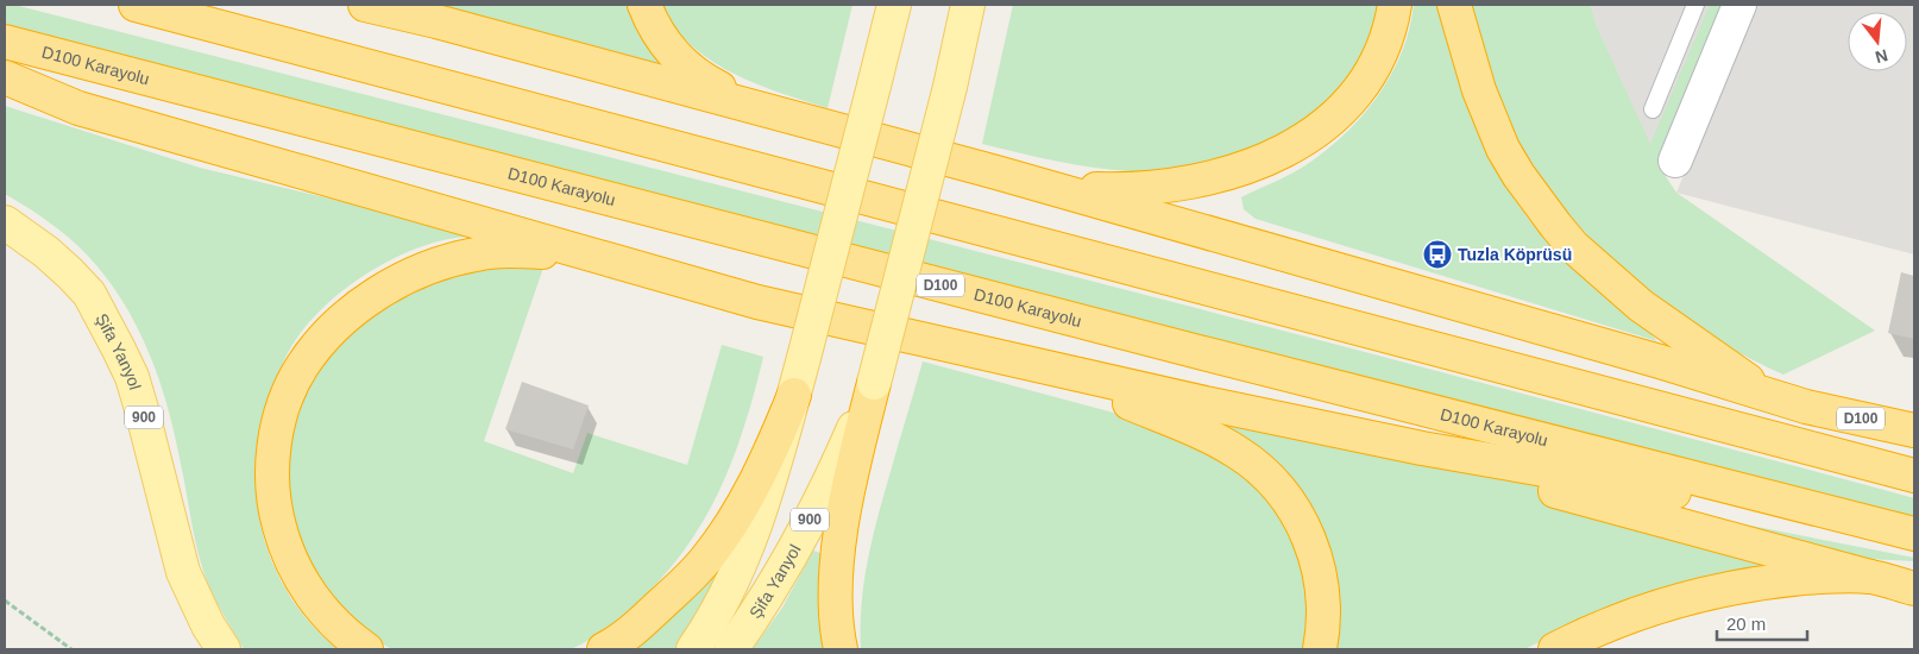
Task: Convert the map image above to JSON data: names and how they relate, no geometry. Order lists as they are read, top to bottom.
{
  "streets": {
    "highway": ["D100 Karayolu", "D100"],
    "main road": ["Şifa Yanyol", "900"]
  },
  "places": {
    "bus stop": ["Tuzla Köprüsü"]
  },
  "scale_bar": "20 m",
  "north": "bottom"
}
